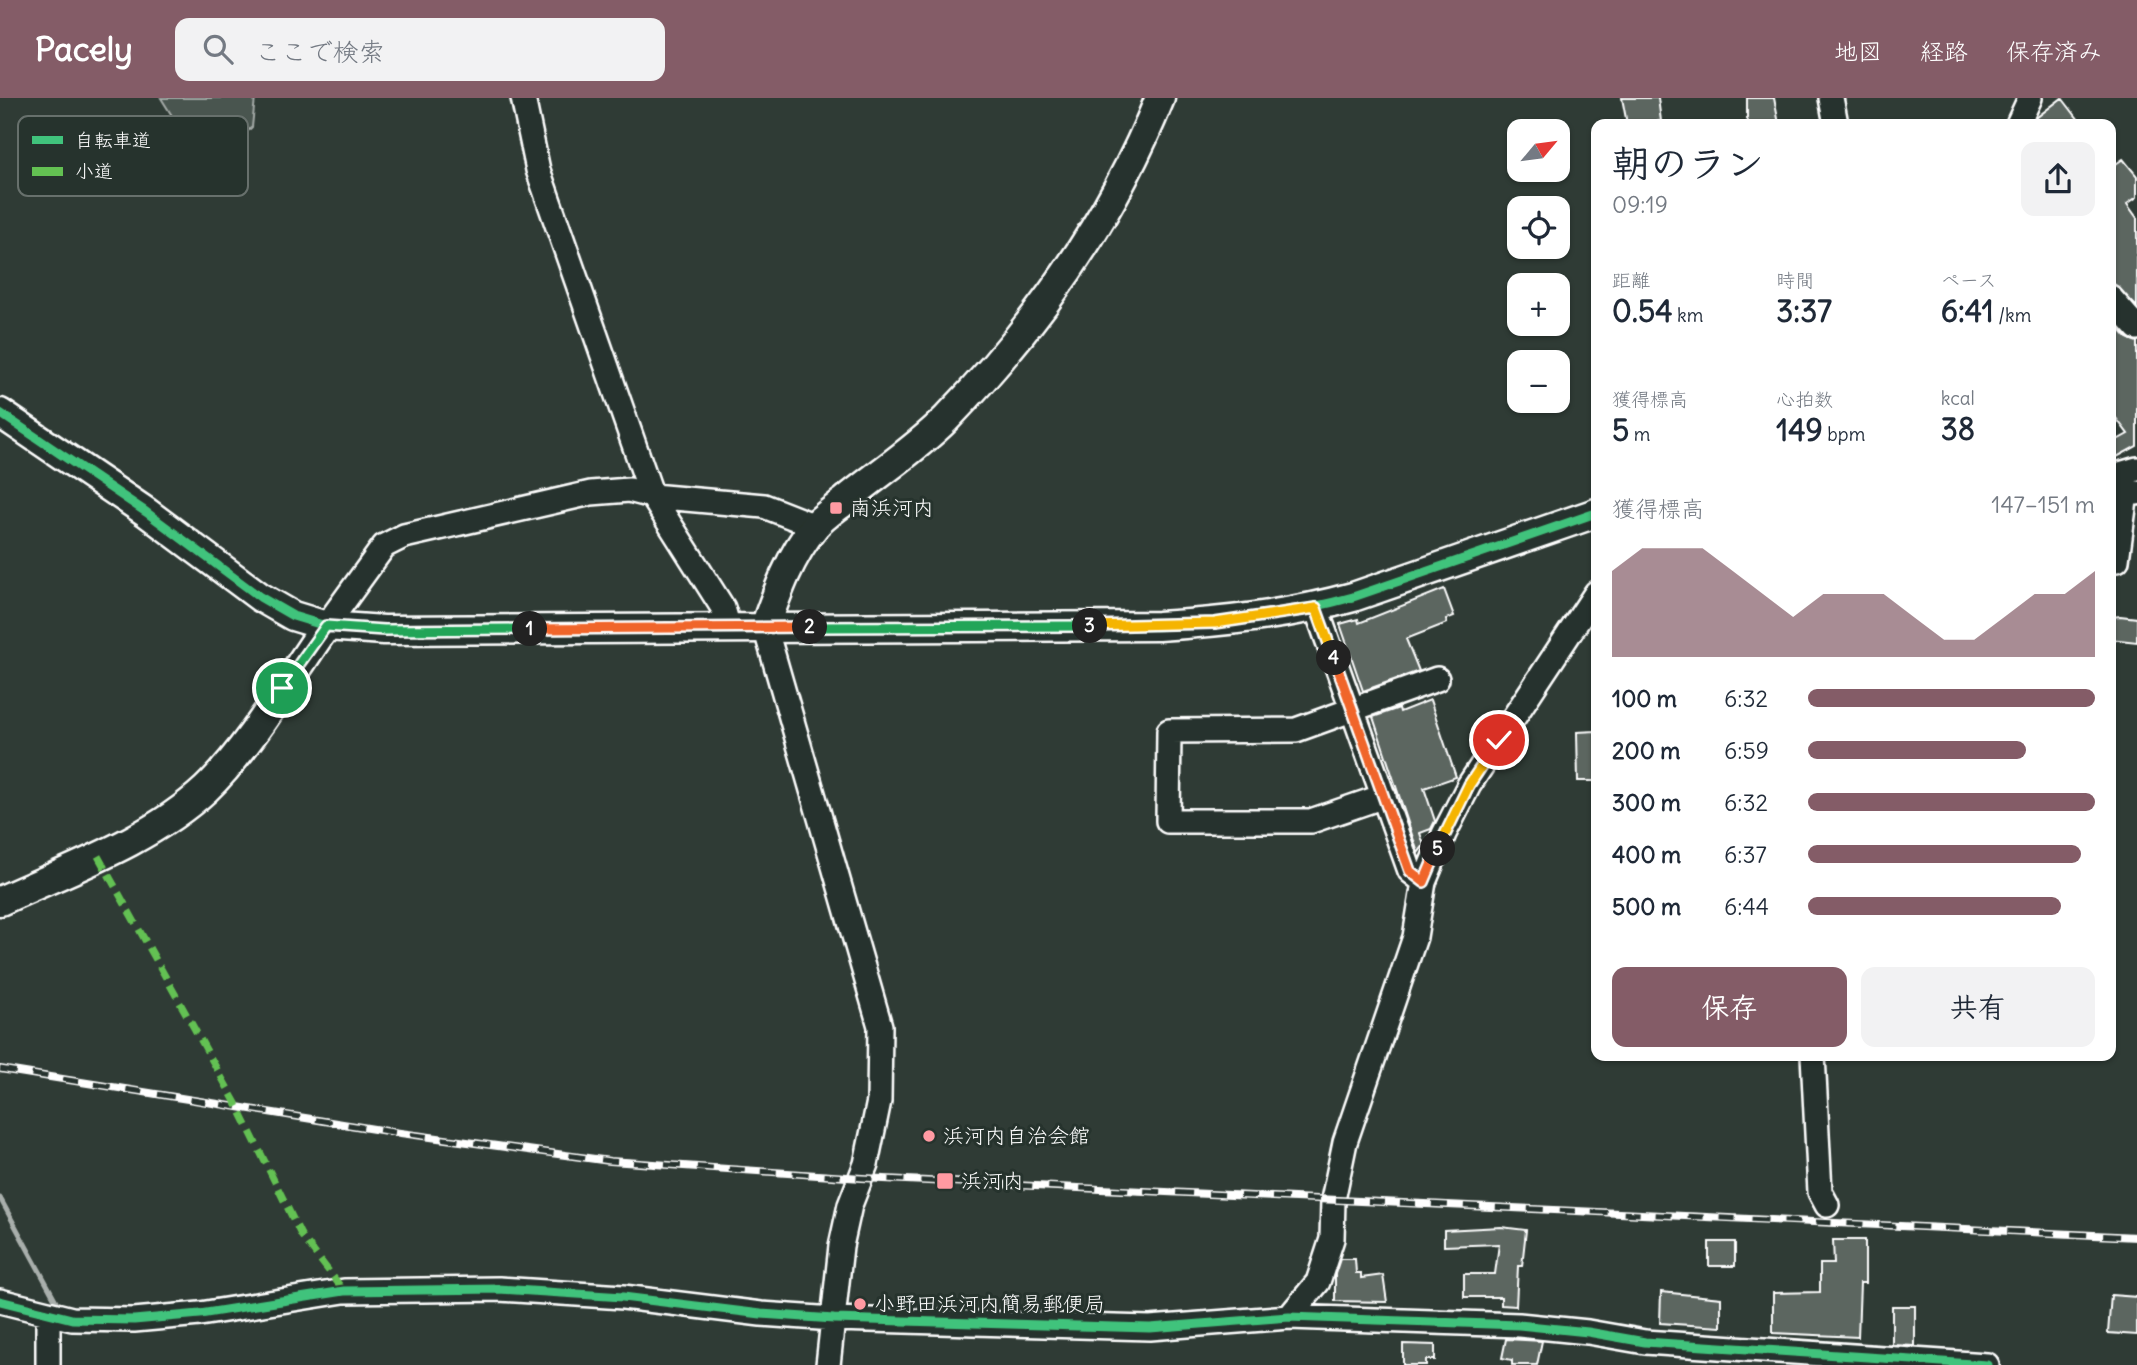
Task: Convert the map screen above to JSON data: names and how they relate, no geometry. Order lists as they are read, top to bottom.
{
  "places": {
    "transit": ["南浜河内", "浜河内"],
    "other": ["浜河内自治会館", "小野田浜河内簡易郵便局"]
  },
  "legend": ["自転車道", "小道"],
  "north": "top right",
  "page": {
    "header": "Pacely",
    "search": "ここで検索",
    "nav": ["地図", "経路", "保存済み"],
    "map_buttons": ["+", "−"],
    "heading": ["朝のラン", "09:19"],
    "stats": [
      ["距離", "0.54 km"],
      ["時間", "3:37"],
      ["ペース", "6:41 /km"],
      ["獲得標高", "5 m"],
      ["心拍数", "149 bpm"],
      ["kcal", "38"]
    ],
    "chart": ["獲得標高", "147–151 m"],
    "pins": [
      "3",
      "2",
      "1",
      "4",
      "5"
    ],
    "list": [
      {
        "name": "100 m",
        "note": "6:32"
      },
      {
        "name": "200 m",
        "note": "6:59"
      },
      {
        "name": "300 m",
        "note": "6:32"
      },
      {
        "name": "400 m",
        "note": "6:37"
      },
      {
        "name": "500 m",
        "note": "6:44"
      }
    ],
    "buttons": ["保存", "共有"]
  }
}
